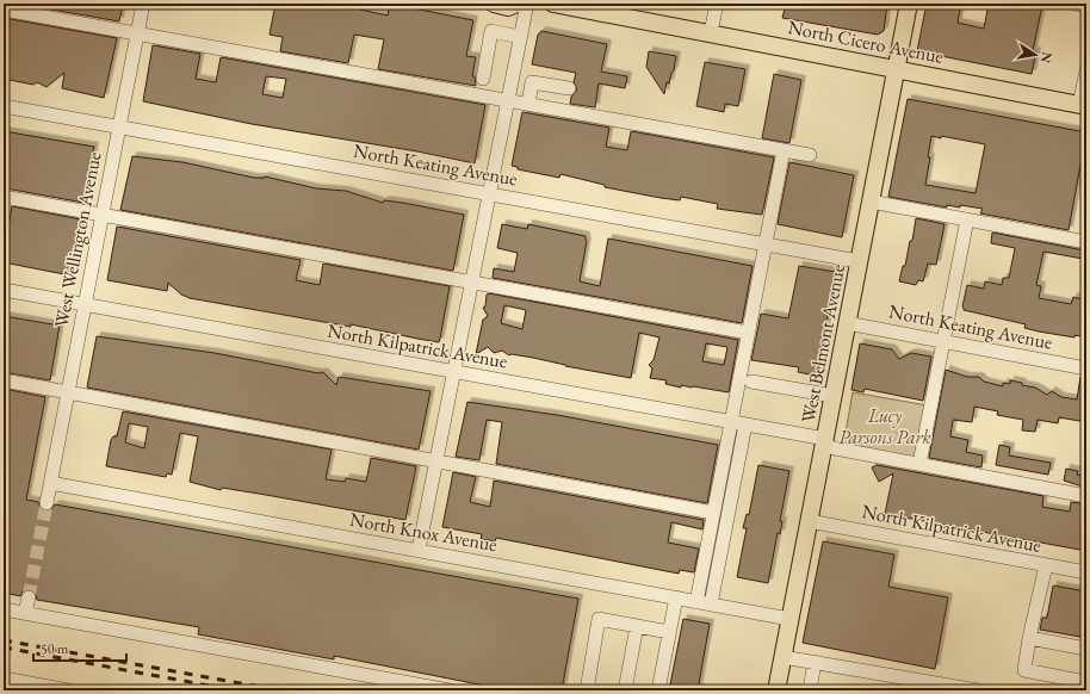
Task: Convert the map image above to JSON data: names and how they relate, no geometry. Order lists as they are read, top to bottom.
{
  "streets": {
    "main road": ["North Cicero Avenue", "West Belmont Avenue"],
    "street": [
      "North Keating Avenue",
      "West Wellington Avenue",
      "North Kilpatrick Avenue",
      "North Knox Avenue"
    ]
  },
  "crossings": [
    ["North Cicero Avenue", "West Belmont Avenue"],
    ["North Keating Avenue", "West Wellington Avenue"],
    ["North Keating Avenue", "West Belmont Avenue"],
    ["West Wellington Avenue", "North Kilpatrick Avenue"],
    ["West Wellington Avenue", "North Knox Avenue"],
    ["West Belmont Avenue", "North Kilpatrick Avenue"],
    ["West Belmont Avenue", "North Knox Avenue"]
  ],
  "parks": ["Lucy Parsons Park"],
  "scale_bar": "50 m",
  "north": "right"
}
